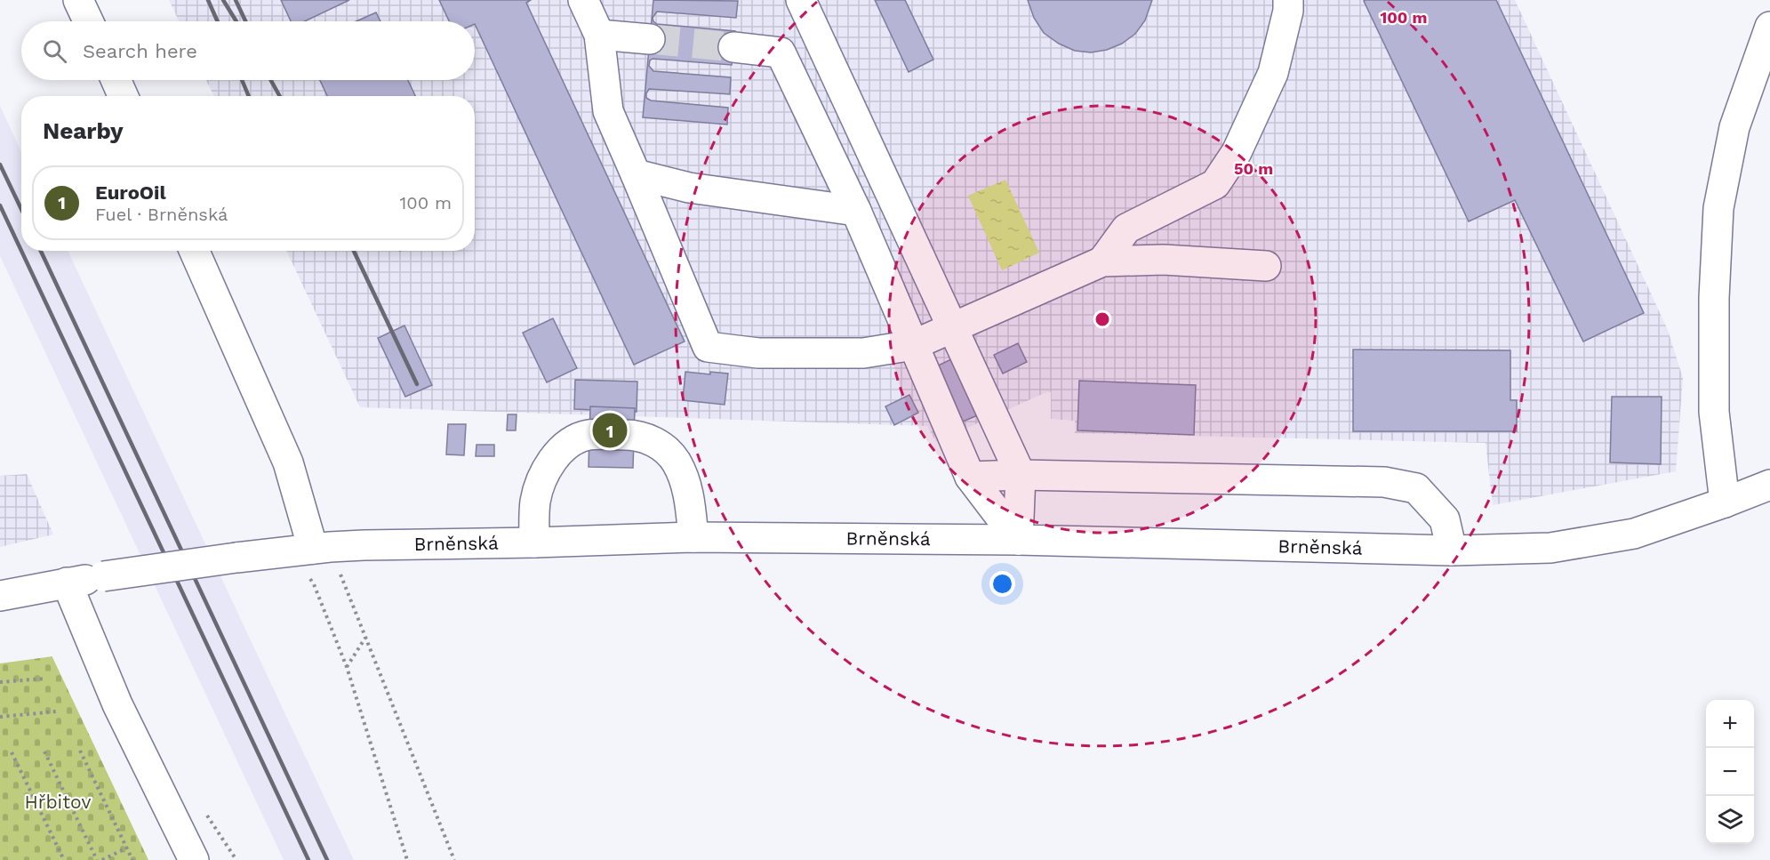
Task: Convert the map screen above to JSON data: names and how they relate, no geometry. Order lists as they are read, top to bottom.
{
  "streets": {
    "street": ["Brněnská"]
  },
  "parks": ["Hřbitov"],
  "page": {
    "search": "Search here",
    "heading": "Nearby",
    "list": [
      {
        "mark": "1",
        "name": "EuroOil",
        "note": "Fuel · Brněnská",
        "value": "100 m"
      }
    ],
    "pins": "1",
    "map_buttons": ["+", "−"]
  },
  "rings": ["100 m", "50 m"]
}
